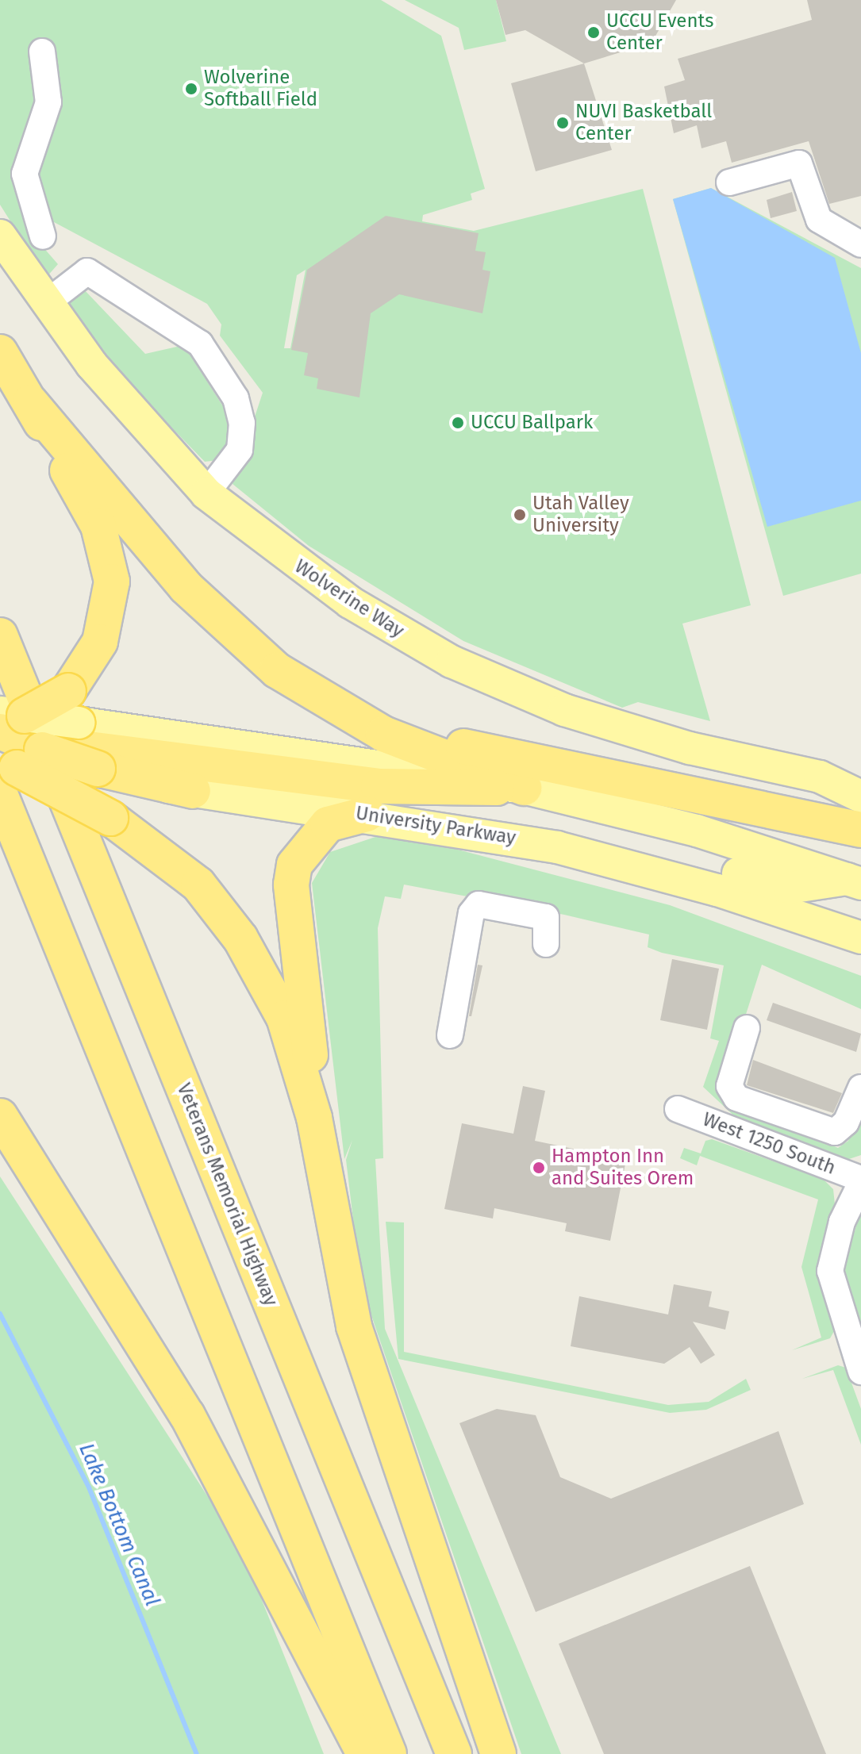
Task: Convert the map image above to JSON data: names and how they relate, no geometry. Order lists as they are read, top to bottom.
{
  "streets": {
    "highway": ["Veterans Memorial Highway"],
    "main road": ["Wolverine Way", "University Parkway"],
    "street": ["West 1250 South"]
  },
  "water": ["Lake Bottom Canal"],
  "places": [
    "UCCU Events Center",
    "Wolverine Softball Field",
    "NUVI Basketball Center",
    "UCCU Ballpark",
    "Utah Valley University",
    "Hampton Inn and Suites Orem"
  ]
}
